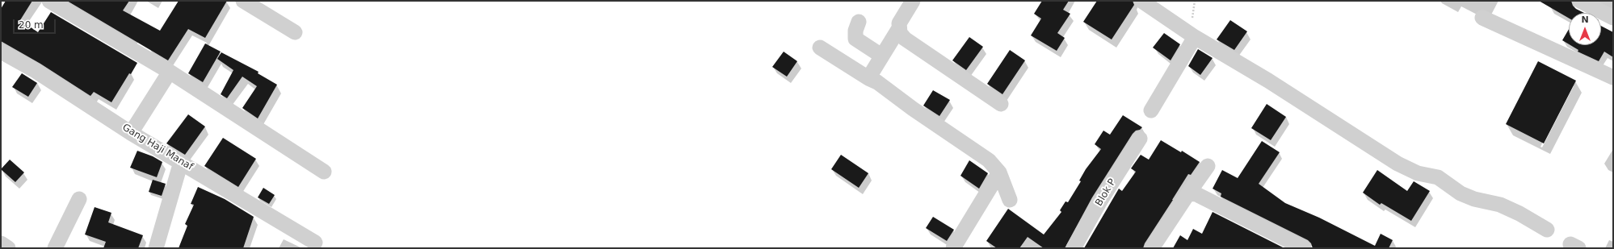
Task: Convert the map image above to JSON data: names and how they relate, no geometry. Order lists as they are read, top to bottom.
{
  "streets": {
    "street": ["Gang Haji Manaf", "Blok P"]
  },
  "scale_bar": "20 m",
  "north": "top"
}
